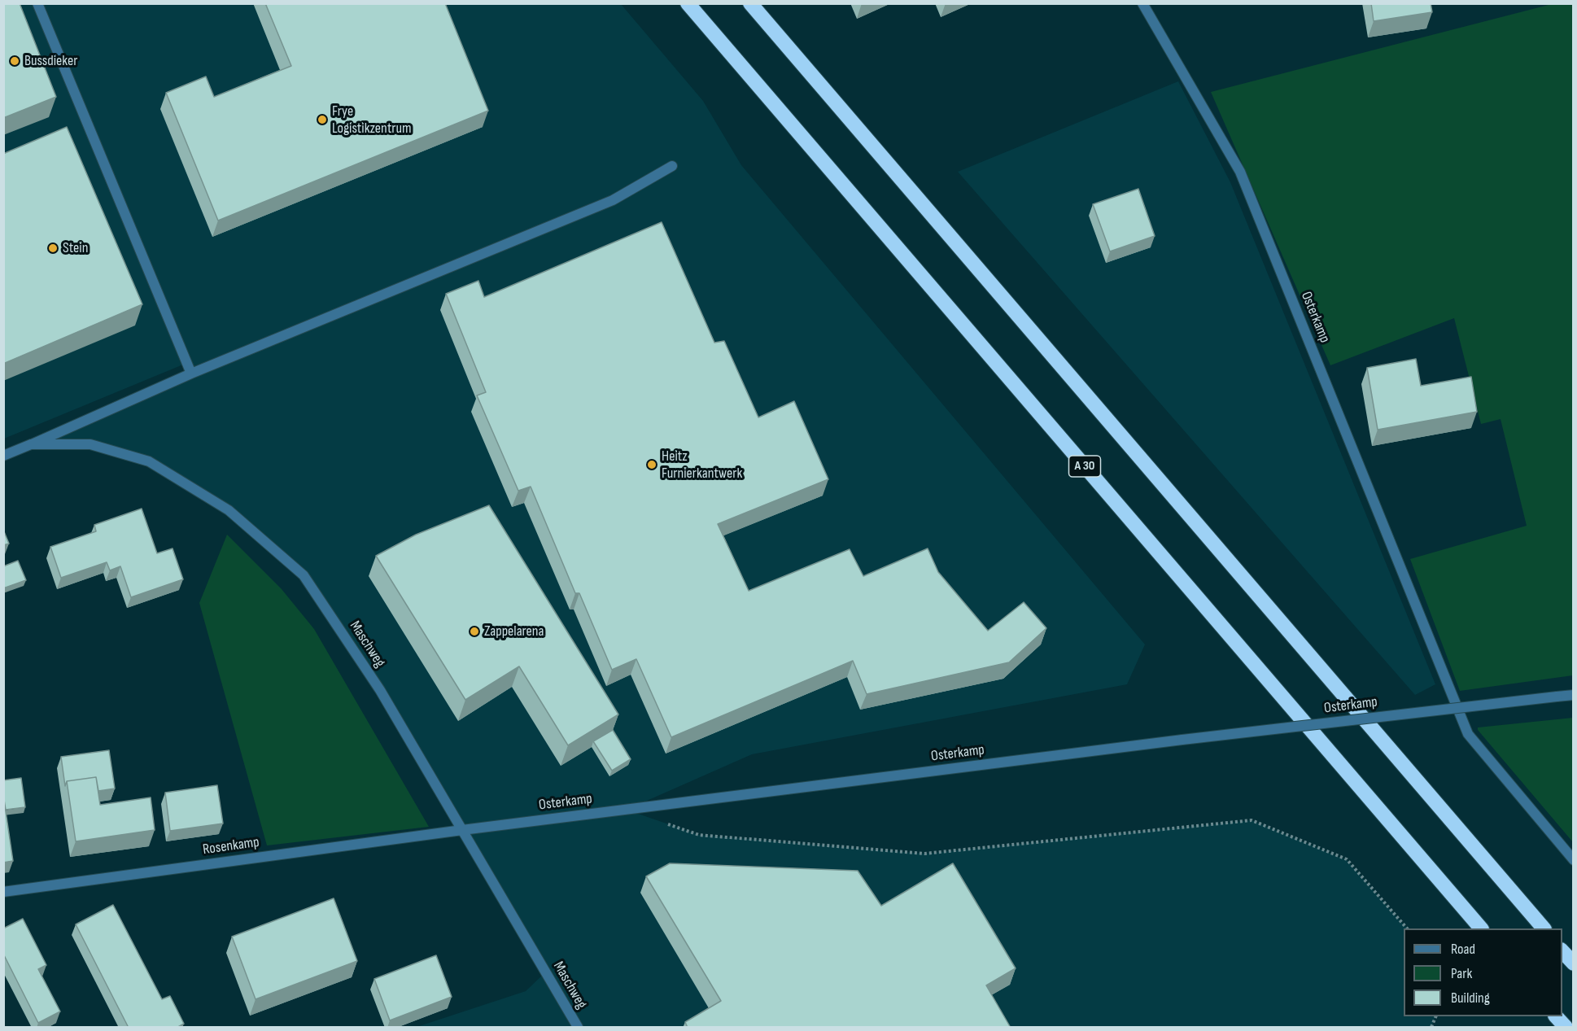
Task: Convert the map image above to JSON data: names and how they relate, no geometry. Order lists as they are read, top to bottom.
{
  "streets": {
    "highway": ["A 30"],
    "street": ["Osterkamp", "Maschweg", "Rosenkamp"]
  },
  "crossings": [
    ["Osterkamp", "Maschweg"],
    ["Osterkamp", "Rosenkamp"],
    ["Maschweg", "Rosenkamp"]
  ],
  "places": [
    "Bussdieker",
    "Frye Logistikzentrum",
    "Stein",
    "Heitz Furnierkantwerk",
    "Zappelarena"
  ],
  "legend": ["Road", "Park", "Building"]
}
